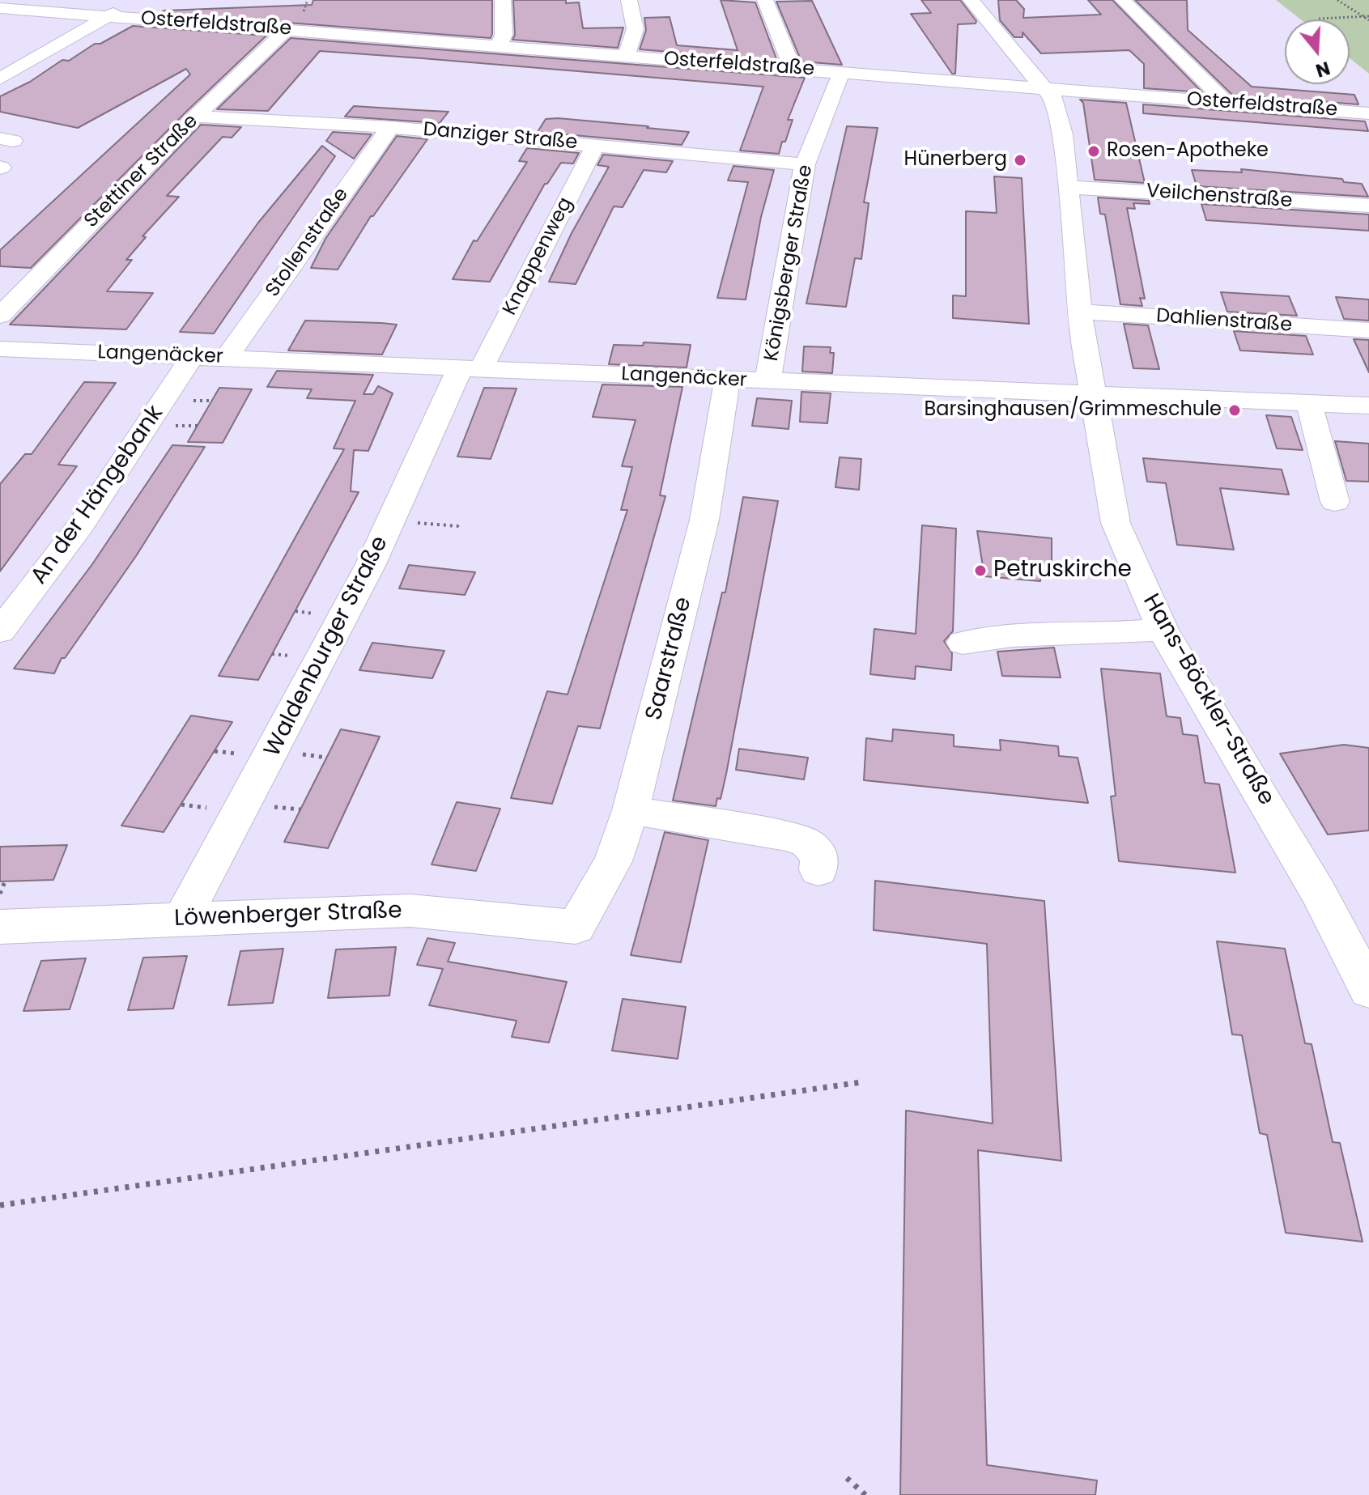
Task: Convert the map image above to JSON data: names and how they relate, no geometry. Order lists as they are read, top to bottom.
{
  "streets": {
    "street": [
      "Osterfeldstraße",
      "Danziger Straße",
      "Stettiner Straße",
      "Veilchenstraße",
      "Stollenstraße",
      "Knappenweg",
      "Königsberger Straße",
      "Dahlienstraße",
      "Langenäcker",
      "An der Hängebank",
      "Waldenburger Straße",
      "Saarstraße",
      "Hans-Böckler-Straße",
      "Löwenberger Straße"
    ]
  },
  "crossings": [
    ["Osterfeldstraße", "Stettiner Straße"],
    ["Osterfeldstraße", "Königsberger Straße"],
    ["Osterfeldstraße", "Hans-Böckler-Straße"],
    ["Danziger Straße", "Stettiner Straße"],
    ["Danziger Straße", "Stollenstraße"],
    ["Danziger Straße", "Knappenweg"],
    ["Danziger Straße", "Königsberger Straße"],
    ["Veilchenstraße", "Hans-Böckler-Straße"],
    ["Stollenstraße", "Langenäcker"],
    ["Knappenweg", "Langenäcker"],
    ["Knappenweg", "Waldenburger Straße"],
    ["Königsberger Straße", "Langenäcker"],
    ["Dahlienstraße", "Hans-Böckler-Straße"],
    ["Langenäcker", "An der Hängebank"],
    ["Langenäcker", "Waldenburger Straße"],
    ["Langenäcker", "Saarstraße"],
    ["Langenäcker", "Hans-Böckler-Straße"],
    ["Waldenburger Straße", "Löwenberger Straße"],
    ["Saarstraße", "Löwenberger Straße"]
  ],
  "places": [
    "Rosen-Apotheke",
    "Hünerberg",
    "Barsinghausen/Grimmeschule",
    "Petruskirche"
  ],
  "north": "bottom"
}
